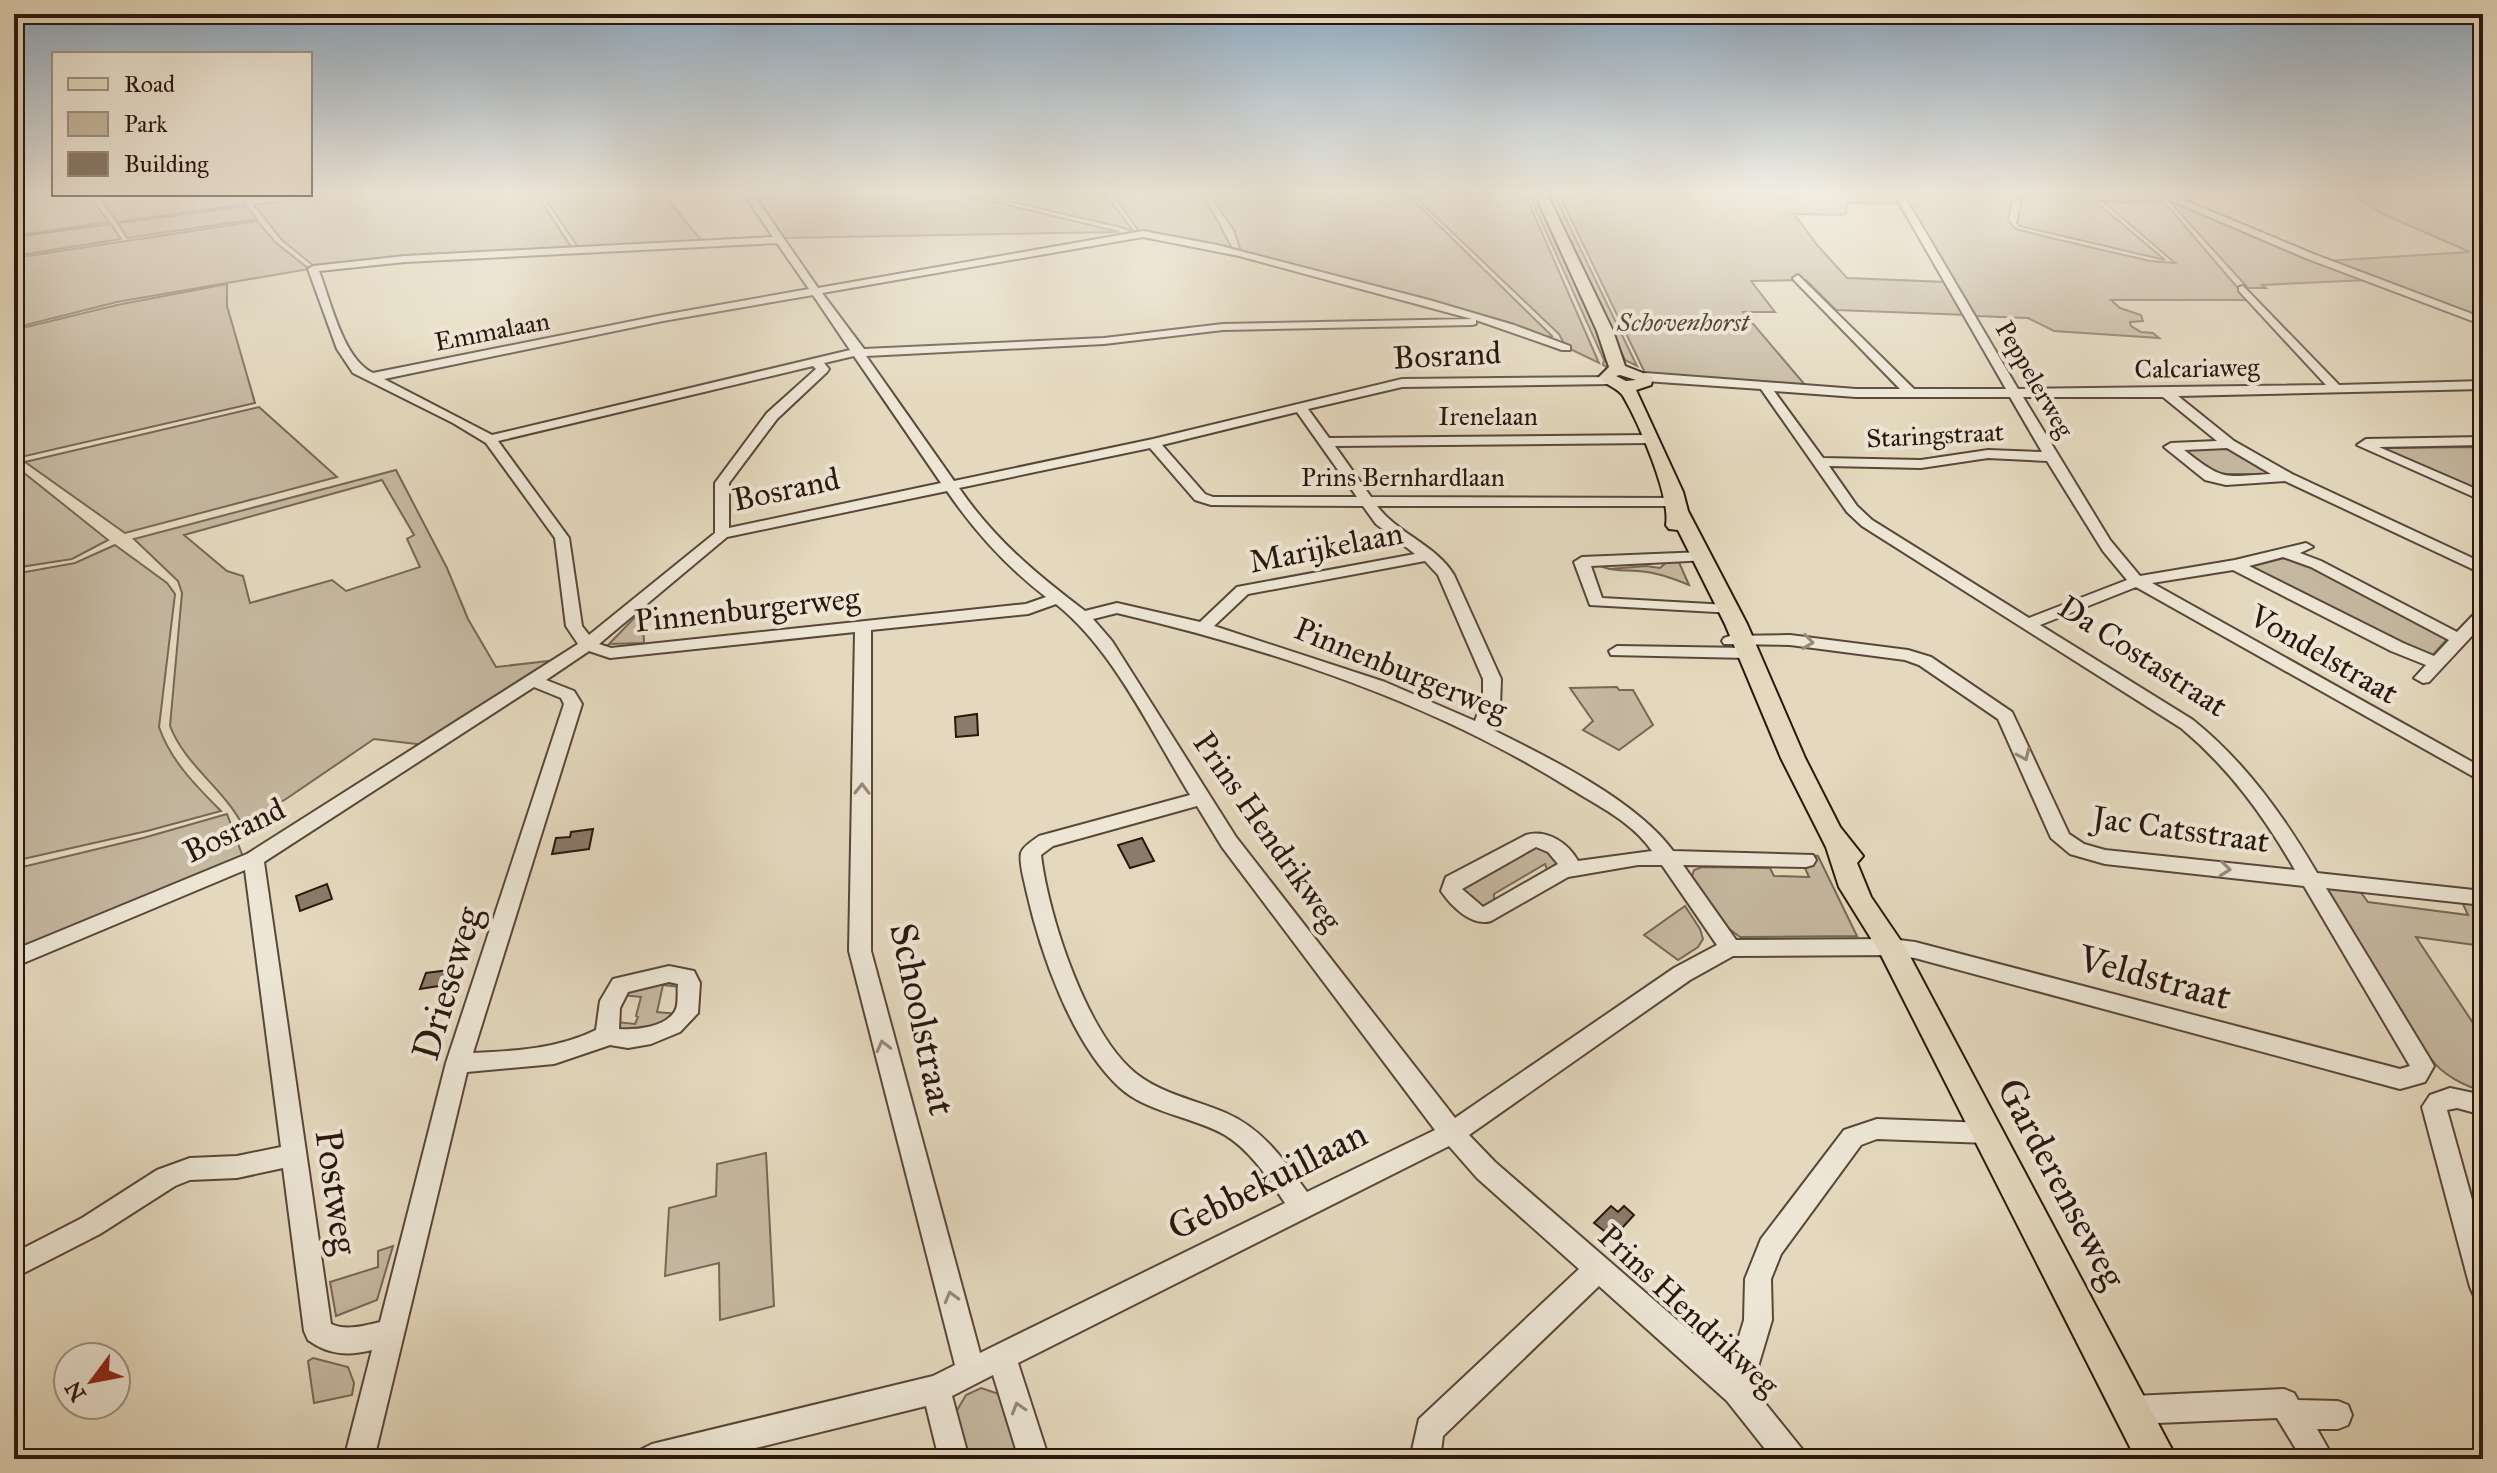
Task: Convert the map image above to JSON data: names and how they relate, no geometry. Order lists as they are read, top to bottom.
{
  "streets": {
    "main road": ["Garderenseweg"],
    "street": [
      "Emmalaan",
      "Bosrand",
      "Calcariaweg",
      "Peppelerweg",
      "Irenelaan",
      "Staringstraat",
      "Prins Bernhardlaan",
      "Marijkelaan",
      "Pinnenburgerweg",
      "Vondelstraat",
      "Da Costastraat",
      "Jac Catsstraat",
      "Prins Hendrikweg",
      "Veldstraat",
      "Drieseweg",
      "Schoolstraat",
      "Gebbekuillaan",
      "Postweg"
    ]
  },
  "crossings": [
    ["Emmalaan", "Prins Hendrikweg"],
    ["Bosrand", "Calcariaweg"],
    ["Bosrand", "Prins Bernhardlaan"],
    ["Bosrand", "Pinnenburgerweg"],
    ["Bosrand", "Prins Hendrikweg"],
    ["Bosrand", "Drieseweg"],
    ["Bosrand", "Garderenseweg"],
    ["Bosrand", "Postweg"],
    ["Calcariaweg", "Peppelerweg"],
    ["Calcariaweg", "Da Costastraat"],
    ["Calcariaweg", "Garderenseweg"],
    ["Peppelerweg", "Staringstraat"],
    ["Peppelerweg", "Vondelstraat"],
    ["Irenelaan", "Garderenseweg"],
    ["Staringstraat", "Da Costastraat"],
    ["Prins Bernhardlaan", "Garderenseweg"],
    ["Marijkelaan", "Pinnenburgerweg"],
    ["Pinnenburgerweg", "Prins Hendrikweg"],
    ["Pinnenburgerweg", "Schoolstraat"],
    ["Pinnenburgerweg", "Gebbekuillaan"],
    ["Da Costastraat", "Jac Catsstraat"],
    ["Da Costastraat", "Veldstraat"],
    ["Jac Catsstraat", "Garderenseweg"],
    ["Prins Hendrikweg", "Gebbekuillaan"],
    ["Veldstraat", "Gebbekuillaan"],
    ["Veldstraat", "Garderenseweg"],
    ["Drieseweg", "Postweg"],
    ["Schoolstraat", "Gebbekuillaan"],
    ["Gebbekuillaan", "Garderenseweg"]
  ],
  "one_way": ["Jac Catsstraat", "Schoolstraat"],
  "parks": ["Schovenhorst"],
  "legend": ["Road", "Park", "Building"],
  "north": "bottom left"
}
